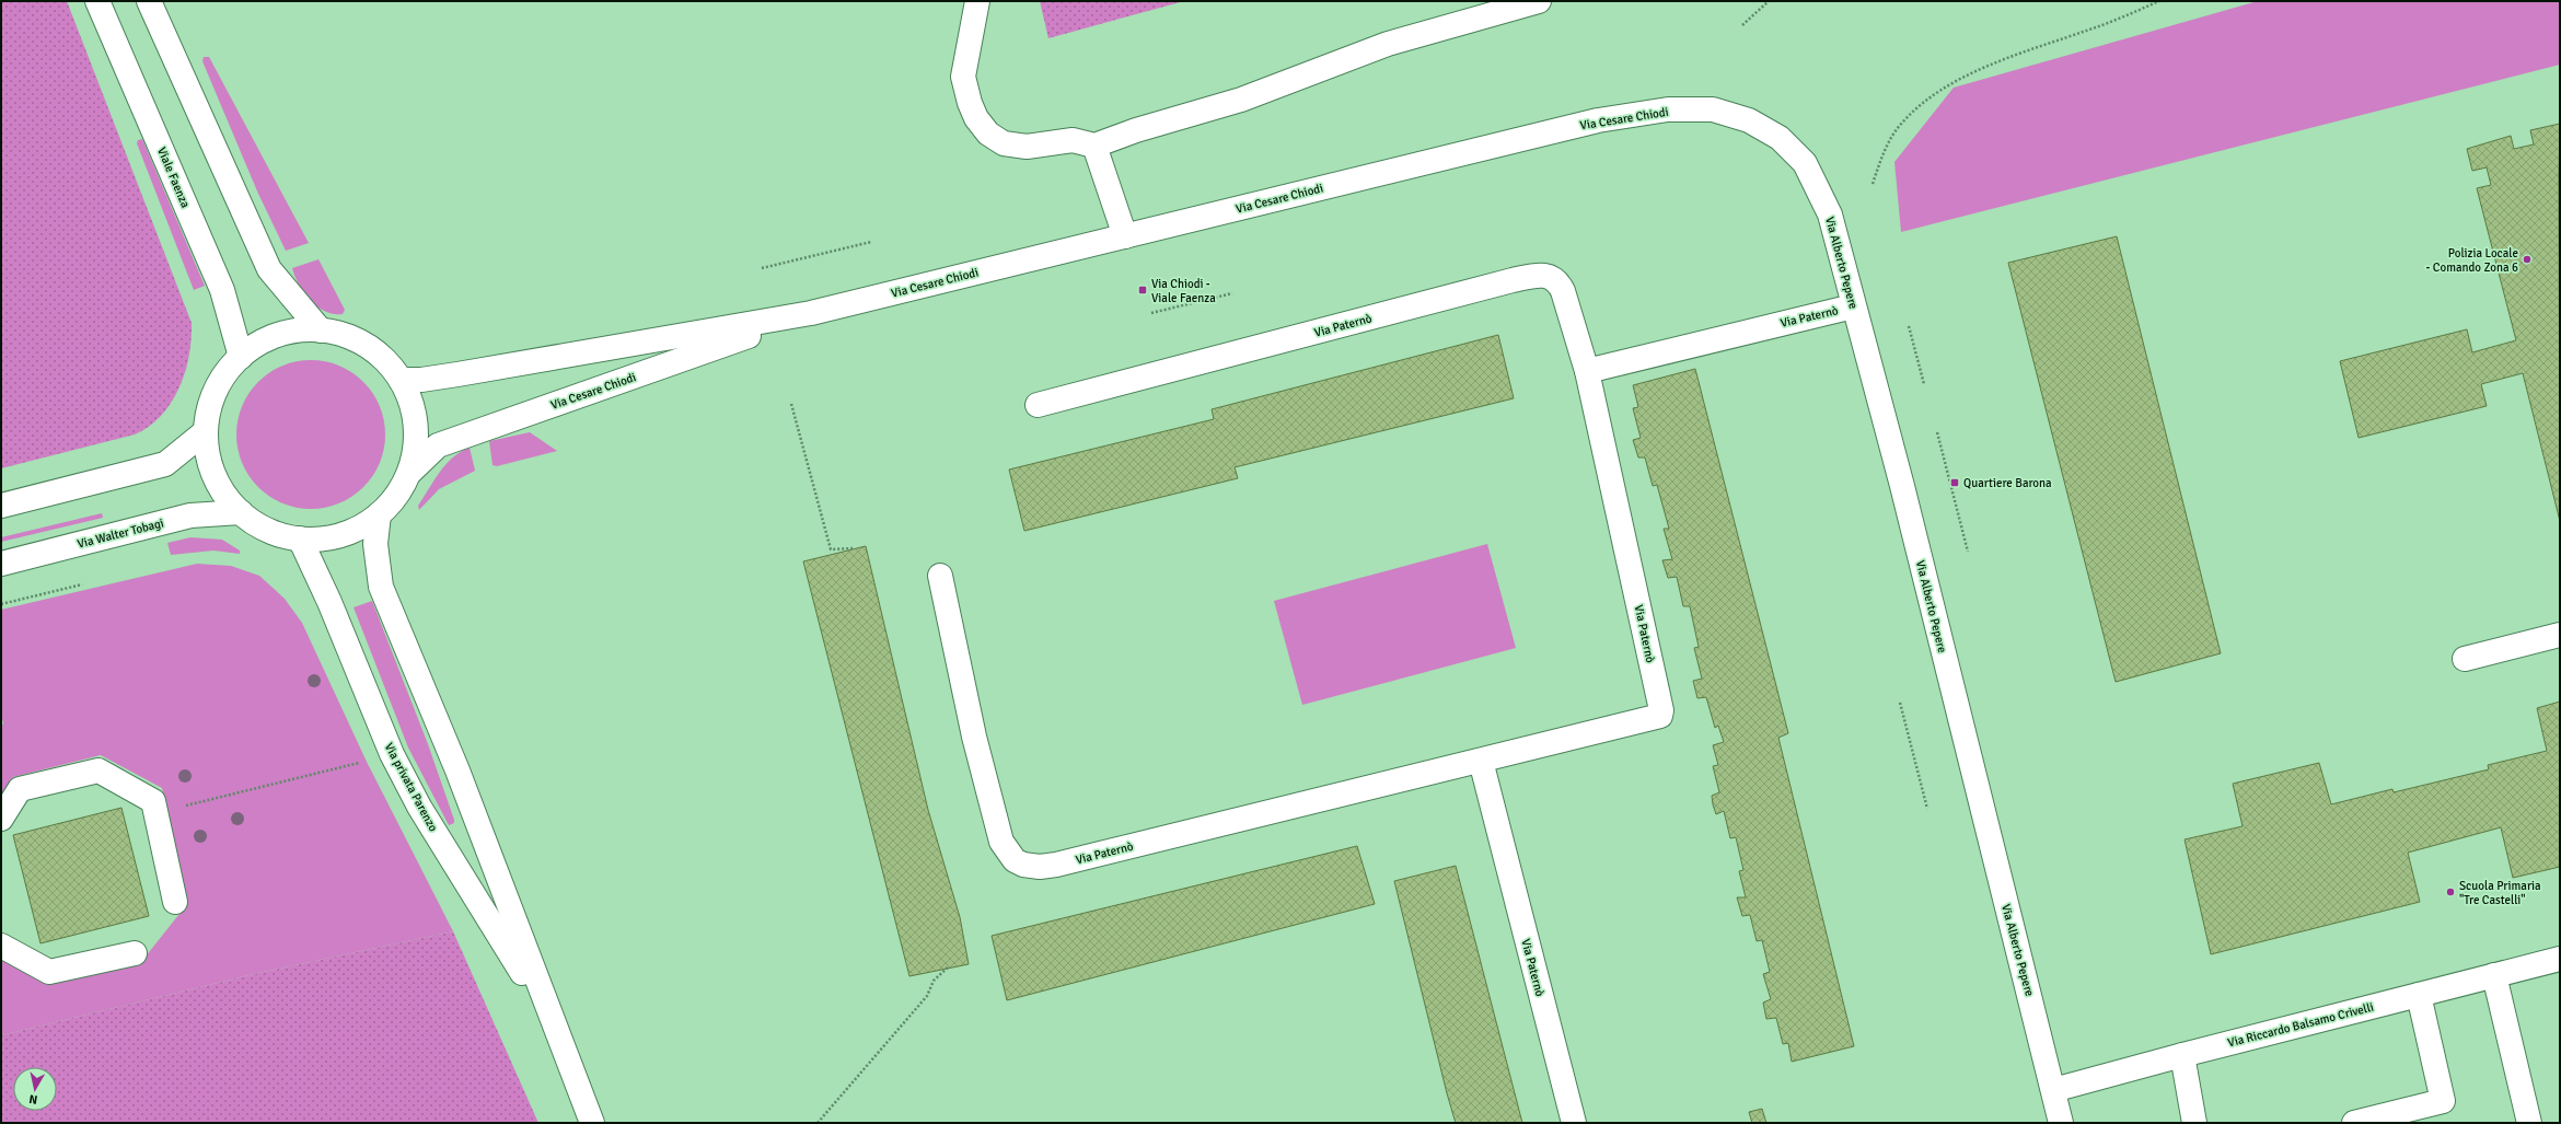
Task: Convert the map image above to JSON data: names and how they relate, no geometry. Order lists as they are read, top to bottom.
{
  "streets": {
    "street": [
      "Via Cesare Chiodi",
      "Viale Faenza",
      "Via Alberto Pepere",
      "Via Paternò",
      "Via Walter Tobagi",
      "Via privata Parenzo",
      "Via Riccardo Balsamo Crivelli"
    ]
  },
  "crossings": [
    ["Via Cesare Chiodi", "Via Alberto Pepere"],
    ["Via Alberto Pepere", "Via Paternò"],
    ["Via Alberto Pepere", "Via Riccardo Balsamo Crivelli"]
  ],
  "places": {
    "other": ["Polizia Locale - Comando Zona 6", "Scuola Primaria \"Tre Castelli\""],
    "transit": ["Via Chiodi - Viale Faenza", "Quartiere Barona"]
  },
  "north": "bottom"
}
